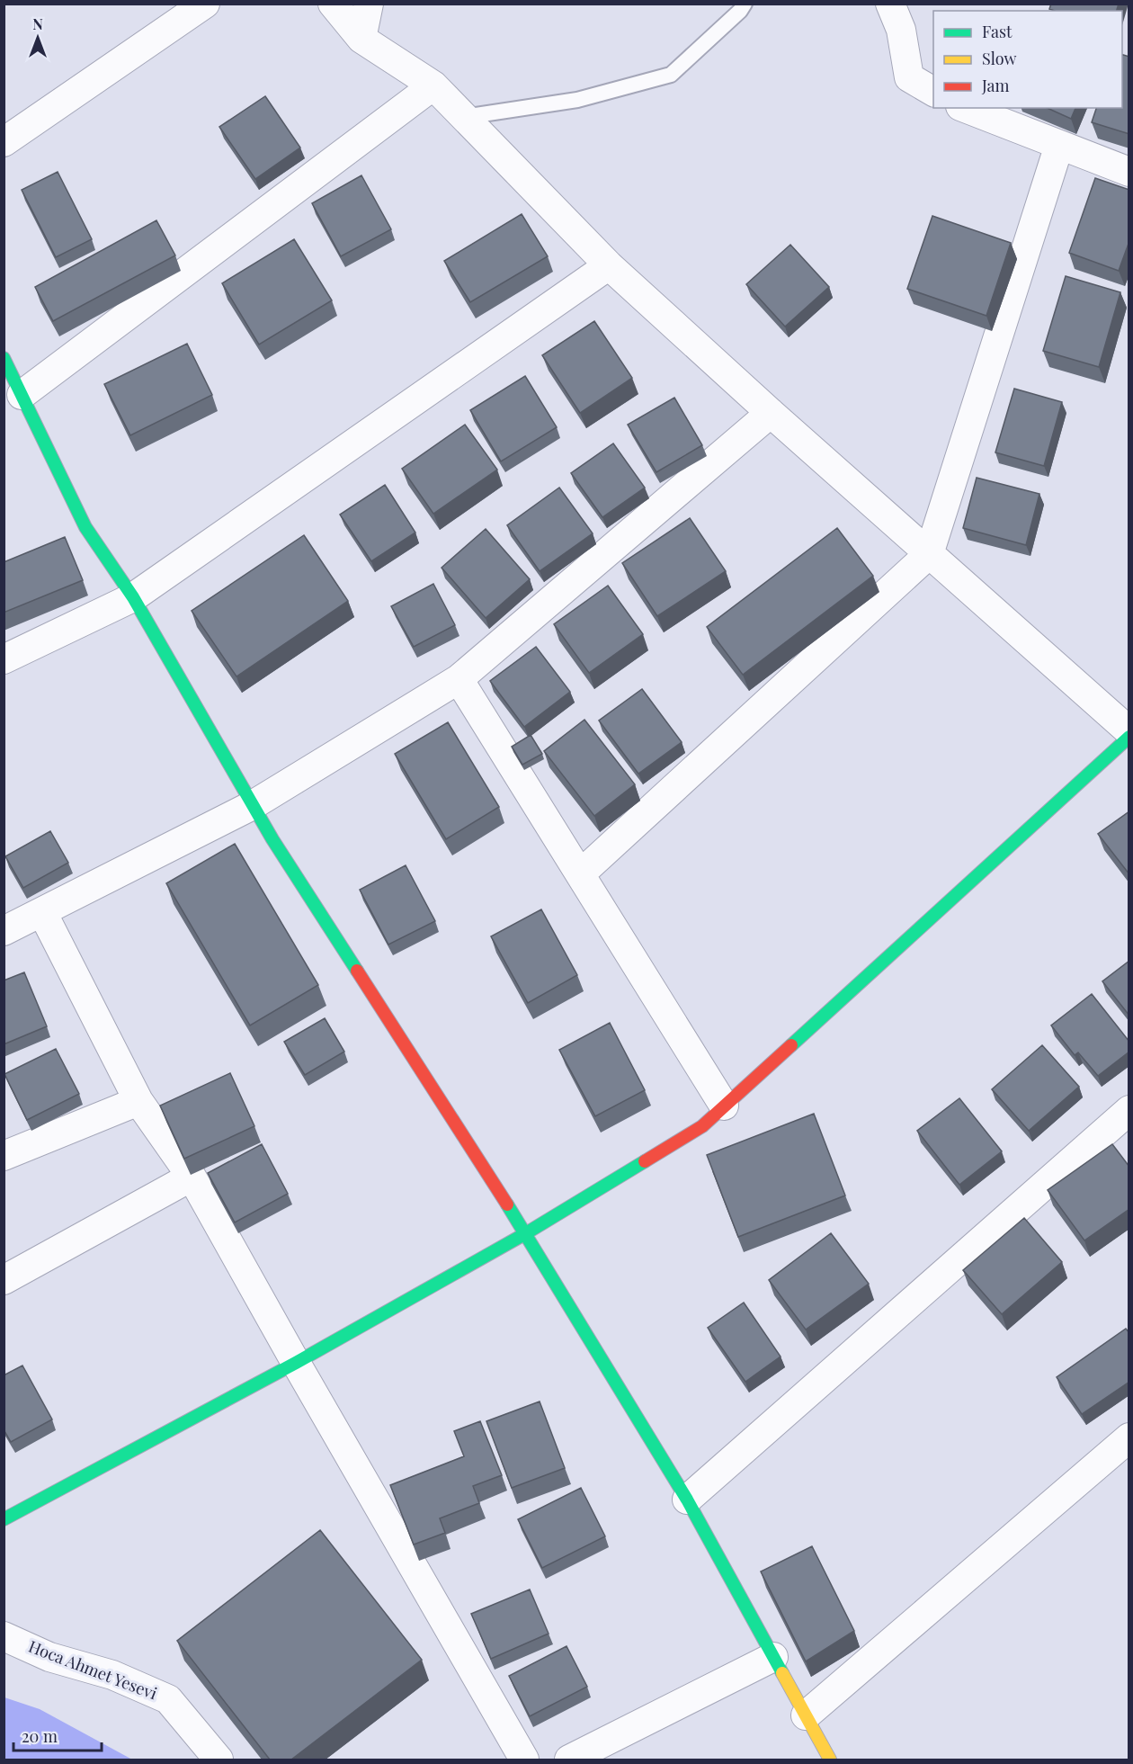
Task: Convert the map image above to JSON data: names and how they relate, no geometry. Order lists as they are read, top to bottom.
{
  "streets": {
    "street": ["Hoca Ahmet Yesevi"]
  },
  "legend": ["Fast", "Slow", "Jam"],
  "scale_bar": "20 m",
  "north": "top"
}
